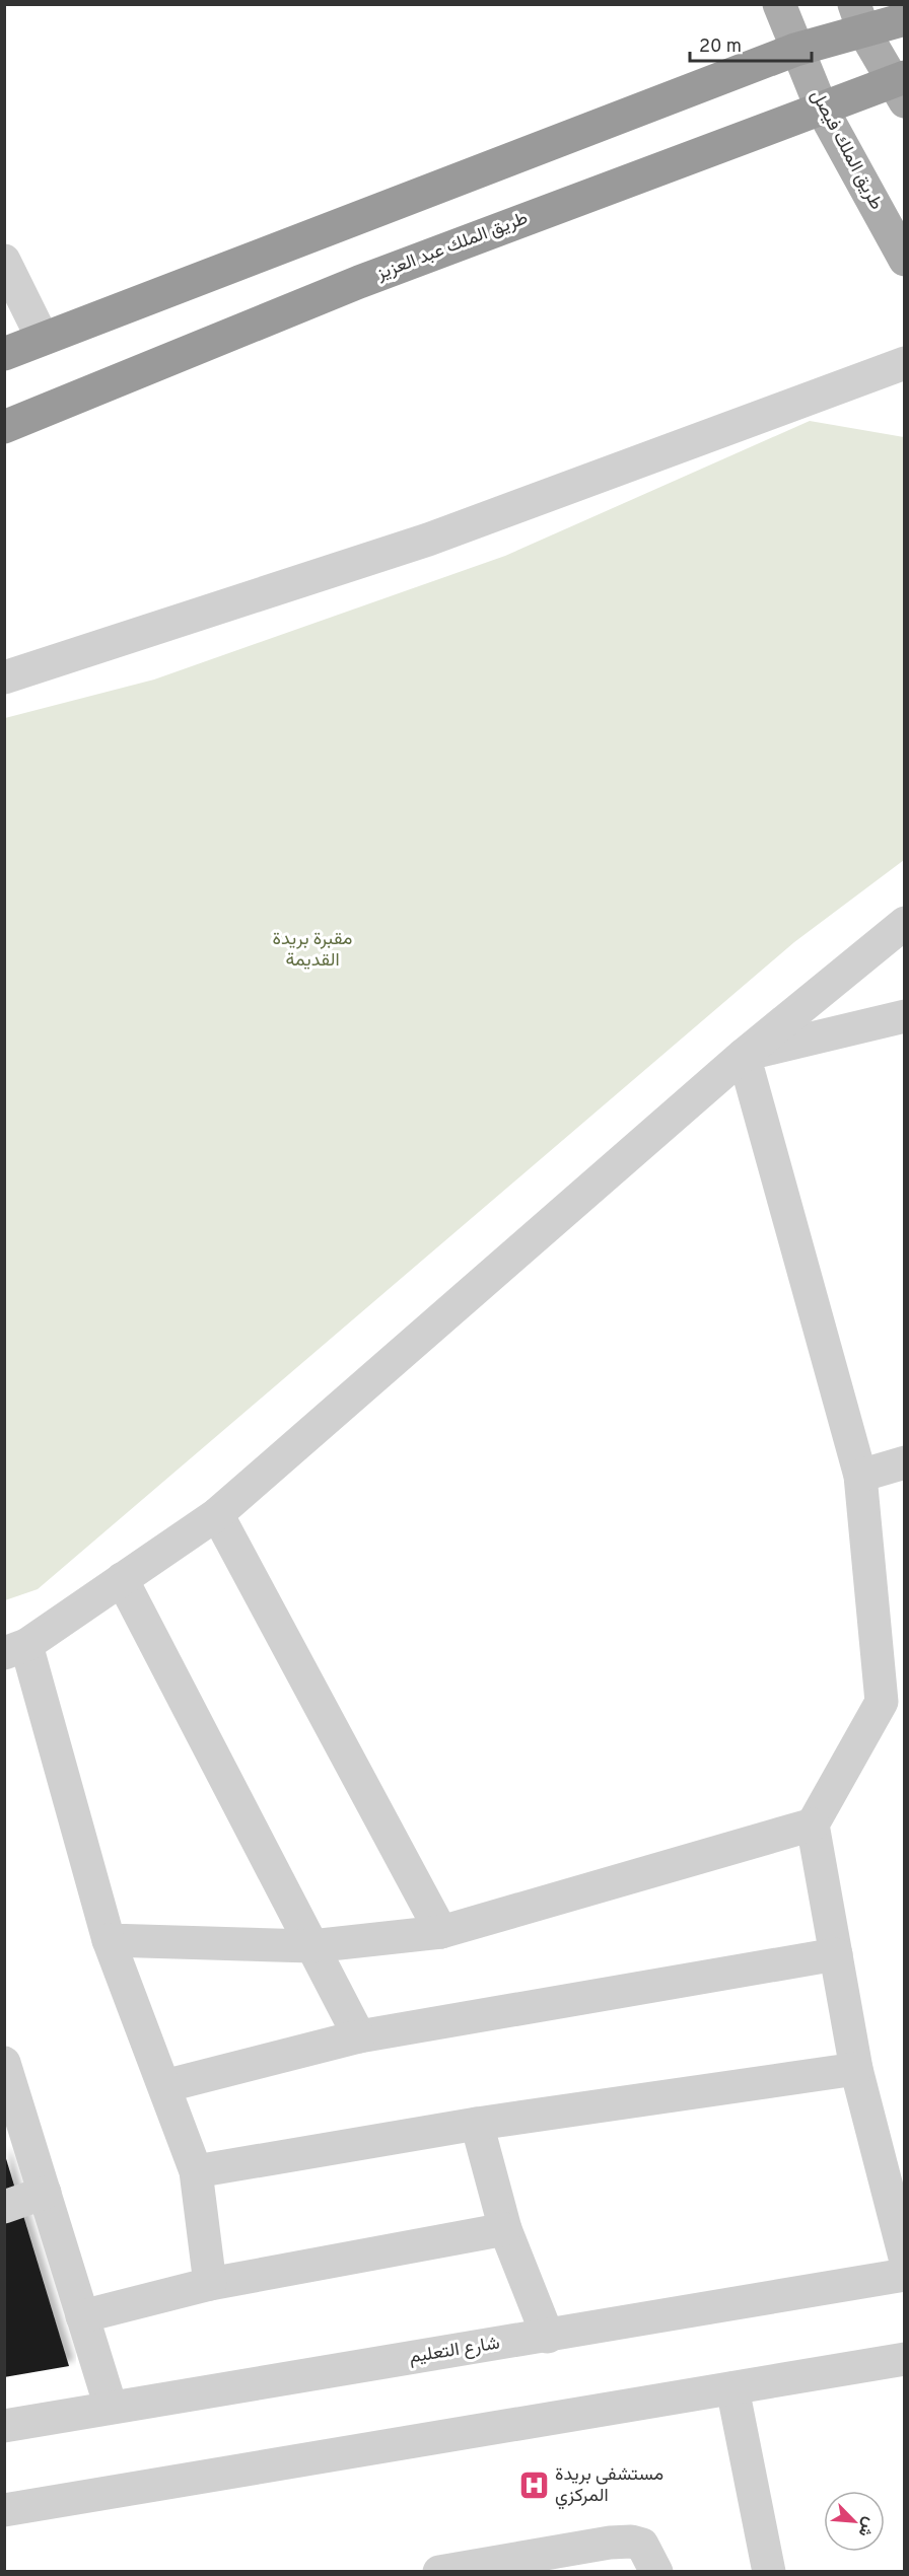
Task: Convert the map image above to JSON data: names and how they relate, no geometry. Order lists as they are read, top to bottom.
{
  "streets": {
    "highway": ["طريق الملك عبد العزيز"],
    "main road": ["طريق الملك فيصل"],
    "street": ["شارع التعليم"]
  },
  "crossings": [
    ["طريق الملك فيصل", "طريق الملك عبد العزيز"]
  ],
  "parks": ["مقبرة بريدة القديمة"],
  "places": {
    "hospital": ["مستشفى بريدة المركزي"]
  },
  "scale_bar": "20 m",
  "north": "bottom right"
}
